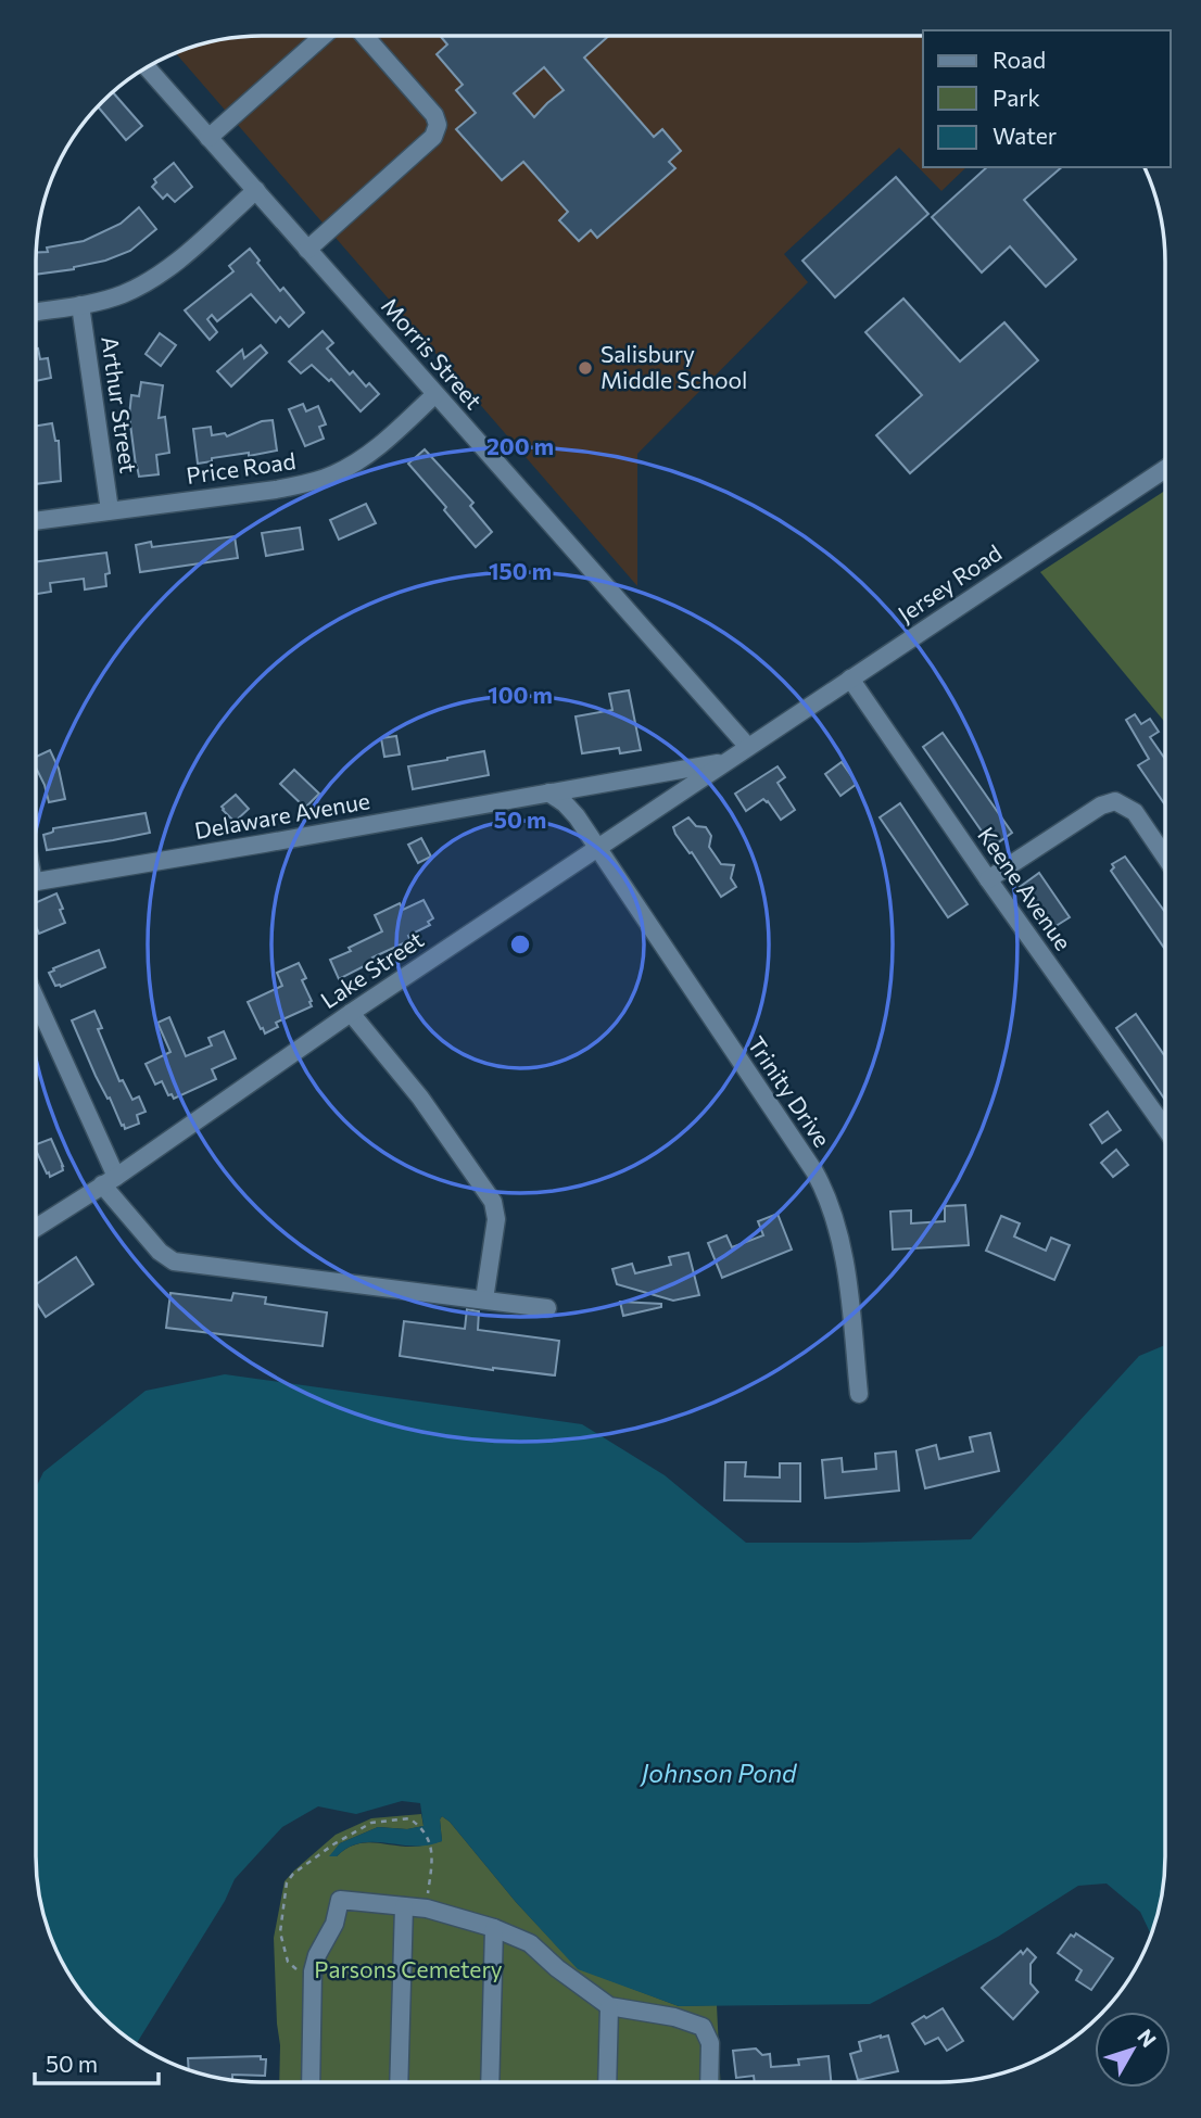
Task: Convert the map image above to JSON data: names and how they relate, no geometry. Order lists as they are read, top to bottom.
{
  "streets": {
    "street": [
      "Morris Street",
      "Arthur Street",
      "Price Road",
      "Jersey Road",
      "Delaware Avenue",
      "Keene Avenue",
      "Lake Street",
      "Trinity Drive"
    ]
  },
  "crossings": [
    ["Morris Street", "Price Road"],
    ["Morris Street", "Jersey Road"],
    ["Morris Street", "Lake Street"],
    ["Arthur Street", "Price Road"],
    ["Jersey Road", "Keene Avenue"],
    ["Jersey Road", "Lake Street"],
    ["Delaware Avenue", "Lake Street"],
    ["Lake Street", "Trinity Drive"]
  ],
  "water": ["Johnson Pond"],
  "parks": ["Parsons Cemetery"],
  "places": ["Salisbury Middle School"],
  "legend": ["Road", "Park", "Water"],
  "scale_bar": "50 m",
  "north": "top right",
  "rings": [
    "200 m",
    "150 m",
    "100 m",
    "50 m"
  ]
}
